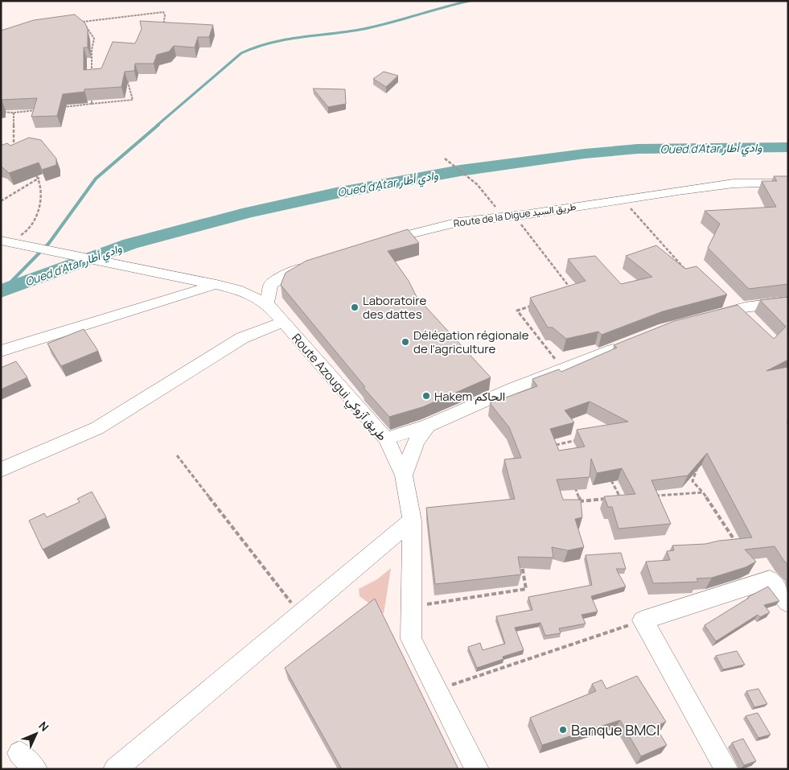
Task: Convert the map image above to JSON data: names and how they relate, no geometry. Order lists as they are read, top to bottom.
{
  "streets": {
    "street": ["Route de la Digue طريق السيد", "Route Azougui طريق آزوكي"]
  },
  "water": ["Oued d'Atar وادي أطار"],
  "places": [
    "Laboratoire des dattes",
    "Délégation régionale de l'agriculture",
    "Hakem الحاكم",
    "Banque BMCI"
  ],
  "north": "top right"
}
